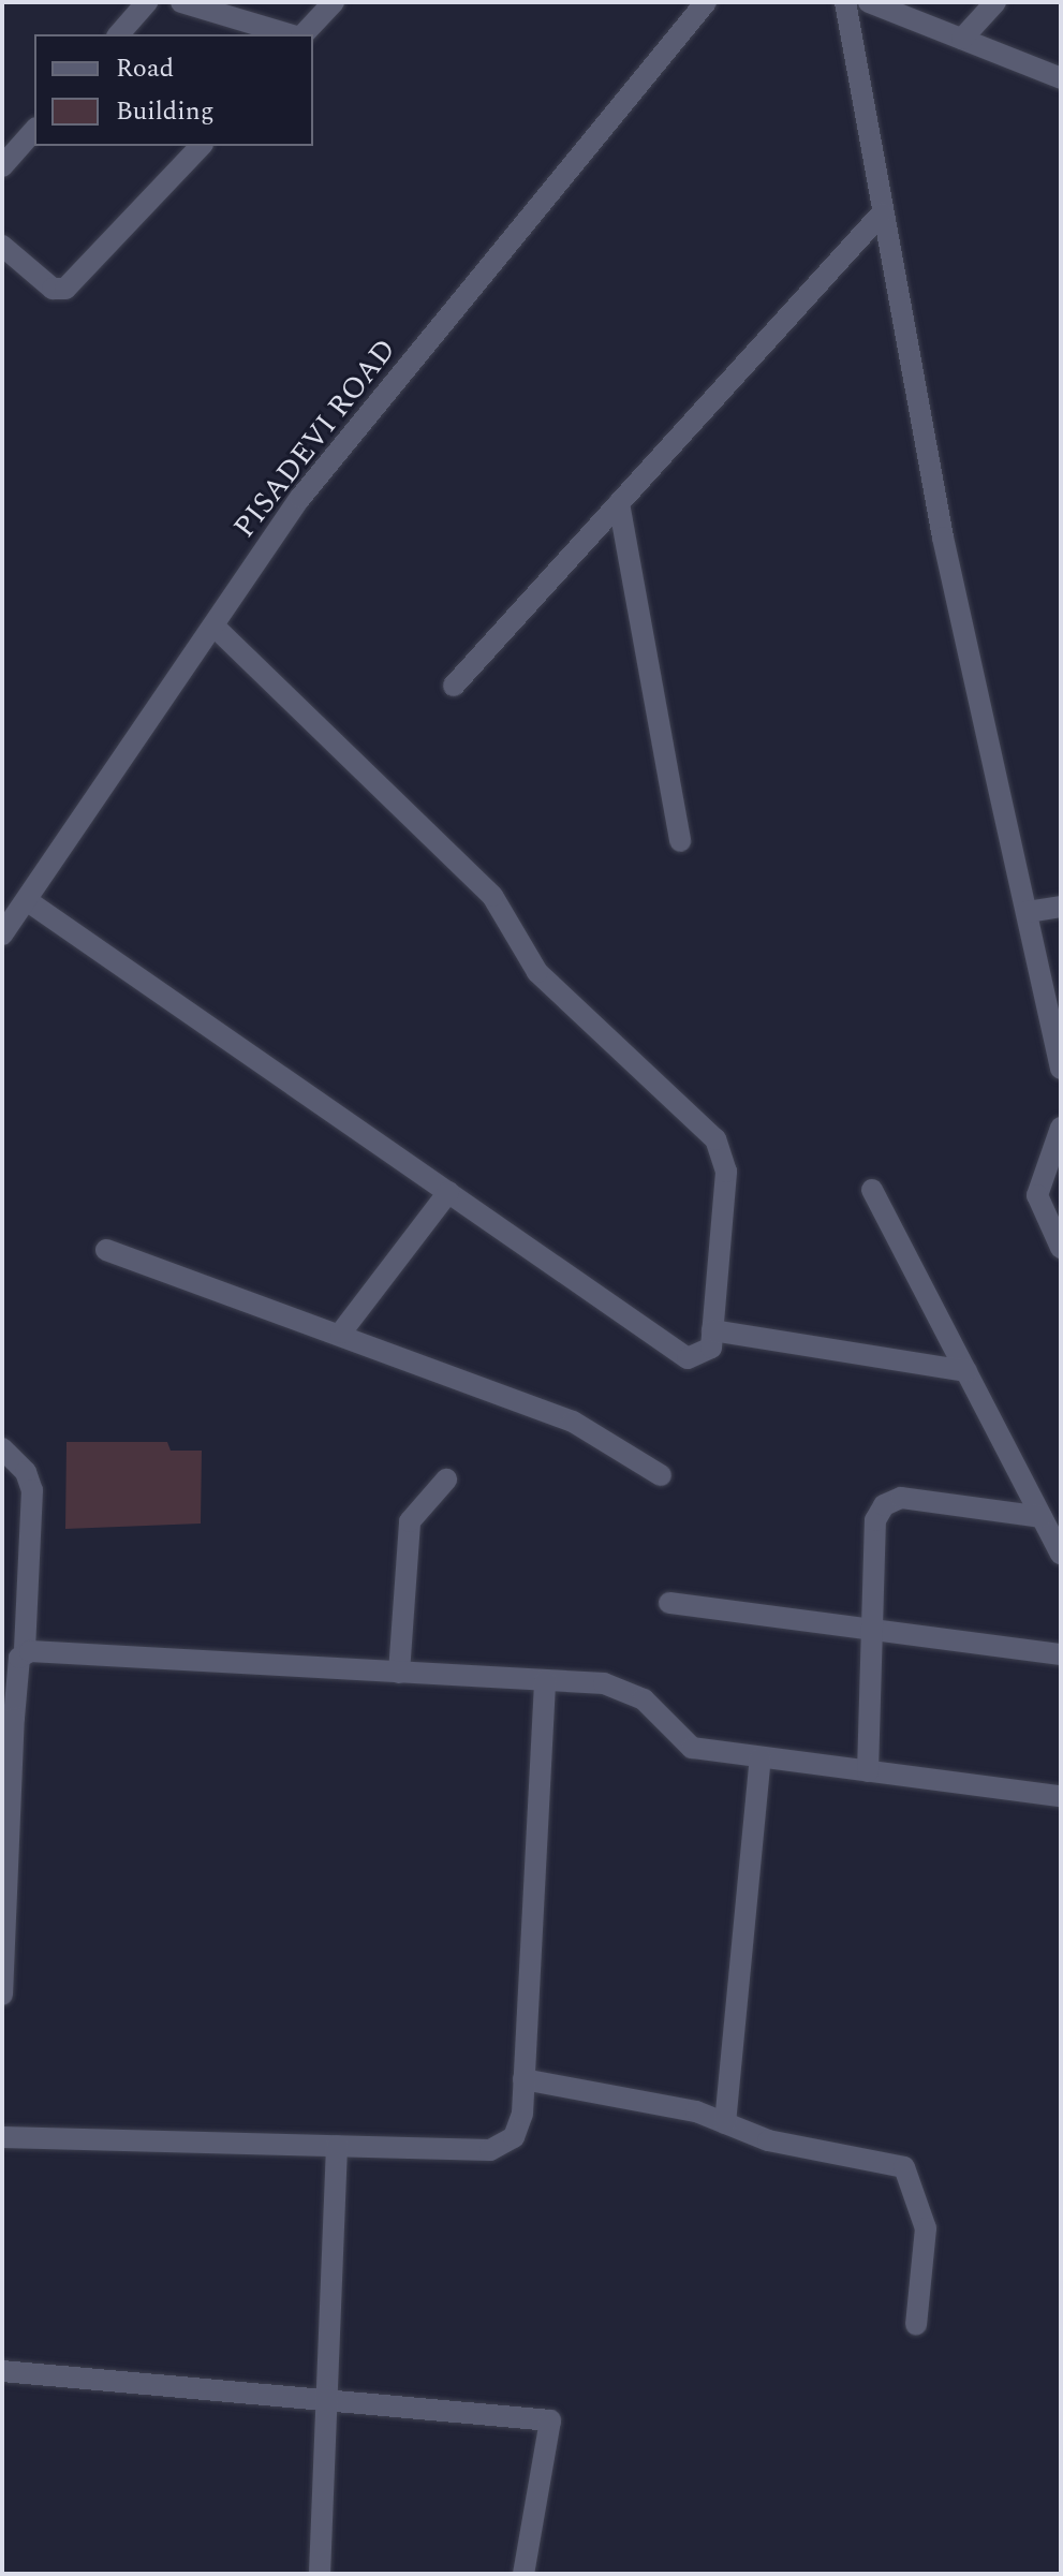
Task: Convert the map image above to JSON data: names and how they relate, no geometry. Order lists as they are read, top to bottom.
{
  "streets": {
    "street": ["PISADEVI ROAD"]
  },
  "legend": ["Road", "Building"]
}
